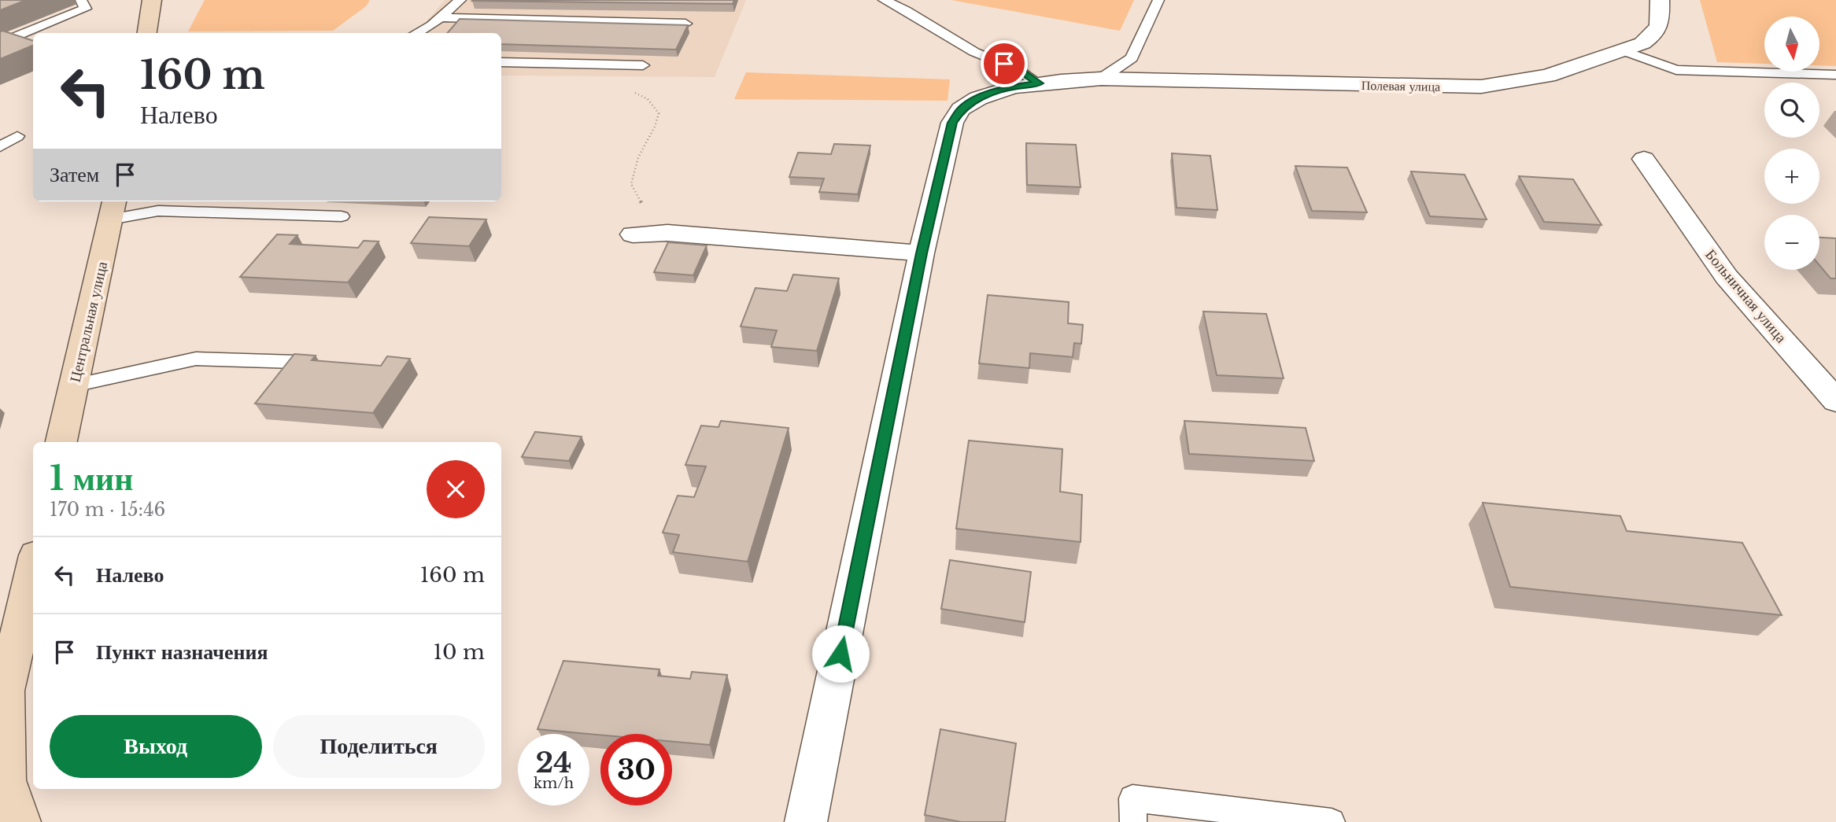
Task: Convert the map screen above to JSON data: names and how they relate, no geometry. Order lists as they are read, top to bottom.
{
  "streets": {
    "street": ["Полевая улица", "Больничная улица", "Центральная улица"]
  },
  "north": "bottom",
  "page": {
    "map_buttons": ["+", "−"],
    "turn": ["160 m", "Налево"],
    "then": "Затем",
    "heading": ["1 мин", "170 m · 15:46"],
    "list": [
      {
        "name": "Налево",
        "value": "160 m"
      },
      {
        "name": "Пункт назначения",
        "value": "10 m"
      }
    ],
    "buttons": ["Выход", "Поделиться"],
    "speed": "24 km/h",
    "limit": "30"
  }
}
